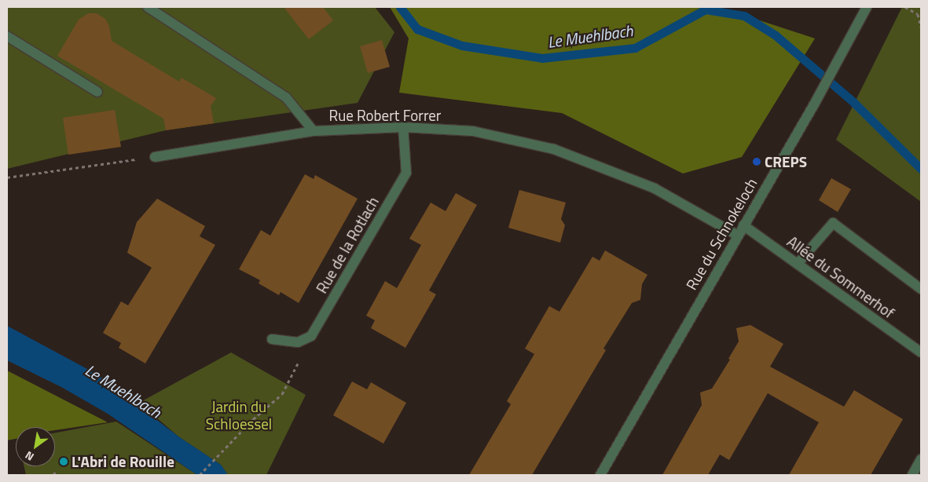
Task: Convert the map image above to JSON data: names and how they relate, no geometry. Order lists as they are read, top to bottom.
{
  "streets": {
    "street": [
      "Rue Robert Forrer",
      "Rue du Schnokeloch",
      "Rue de la Rotlach",
      "Allée du Sommerhof"
    ]
  },
  "crossings": [
    ["Rue Robert Forrer", "Rue du Schnokeloch"],
    ["Rue Robert Forrer", "Rue de la Rotlach"],
    ["Rue du Schnokeloch", "Allée du Sommerhof"]
  ],
  "water": ["Le Muehlbach"],
  "parks": ["Jardin du Schloessel"],
  "places": ["CREPS", "L'Abri de Rouille"],
  "north": "bottom left"
}
